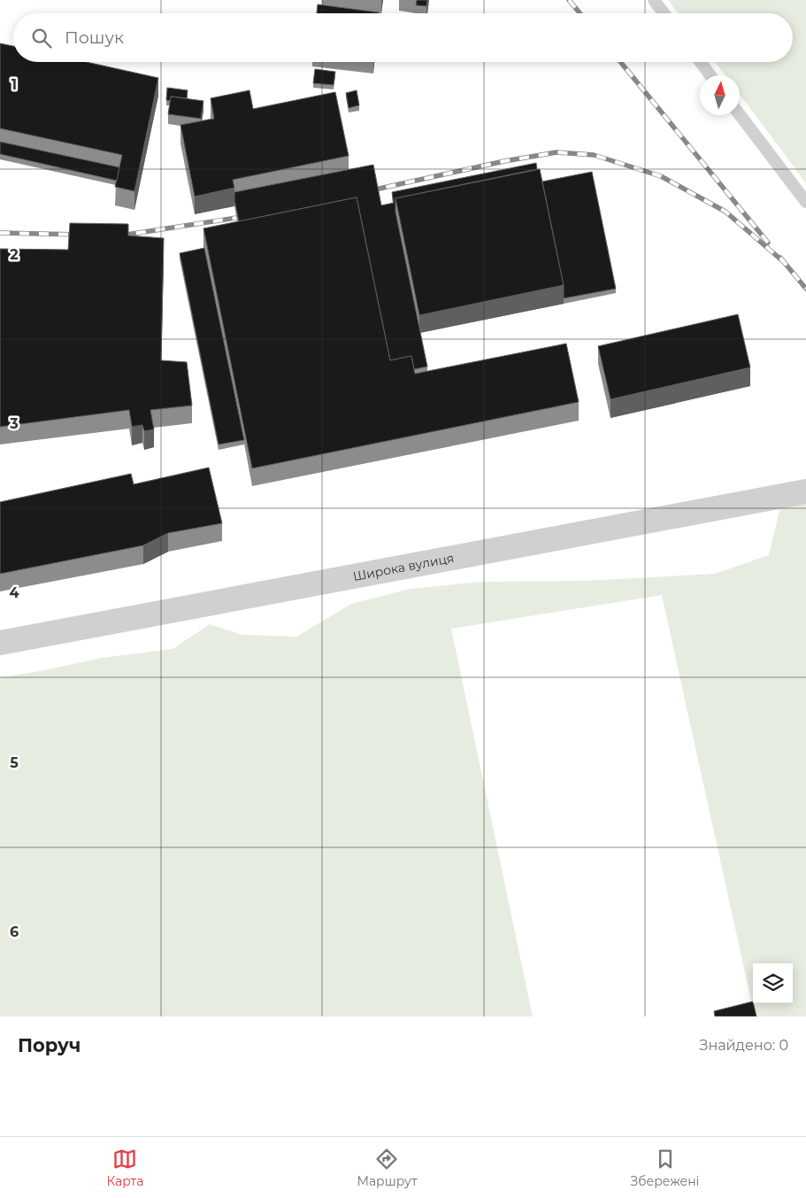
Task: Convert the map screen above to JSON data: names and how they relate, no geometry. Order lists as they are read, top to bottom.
{
  "streets": {
    "street": ["Широка вулиця"]
  },
  "north": "top",
  "page": {
    "search": "Пошук",
    "heading": ["Поруч", "Знайдено: 0"],
    "nav": ["Карта", "Маршрут", "Збережені"]
  },
  "grid": {
    "rows": [
      "1",
      "2",
      "3",
      "4",
      "5",
      "6"
    ]
  }
}
